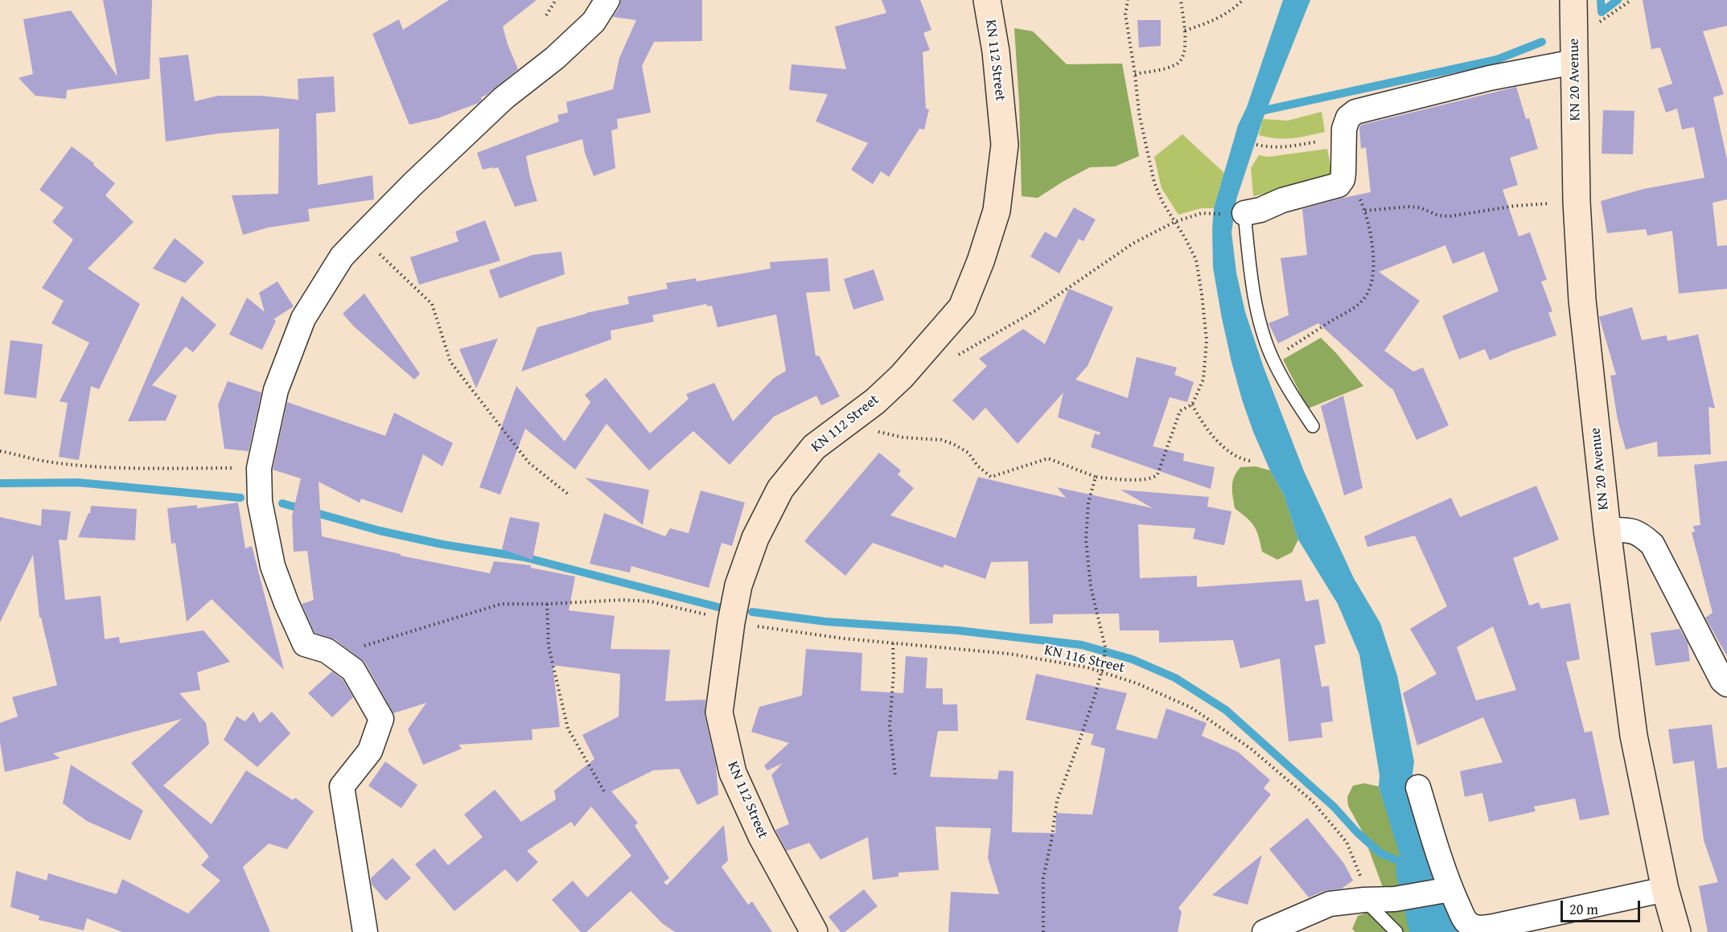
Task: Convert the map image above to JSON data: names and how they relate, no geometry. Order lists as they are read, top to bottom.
{
  "streets": {
    "street": ["KN 112 Street", "KN 20 Avenue"],
    "path": ["KN 116 Street"]
  },
  "crossings": [
    ["KN 112 Street", "KN 116 Street"]
  ],
  "scale_bar": "20 m"
}
